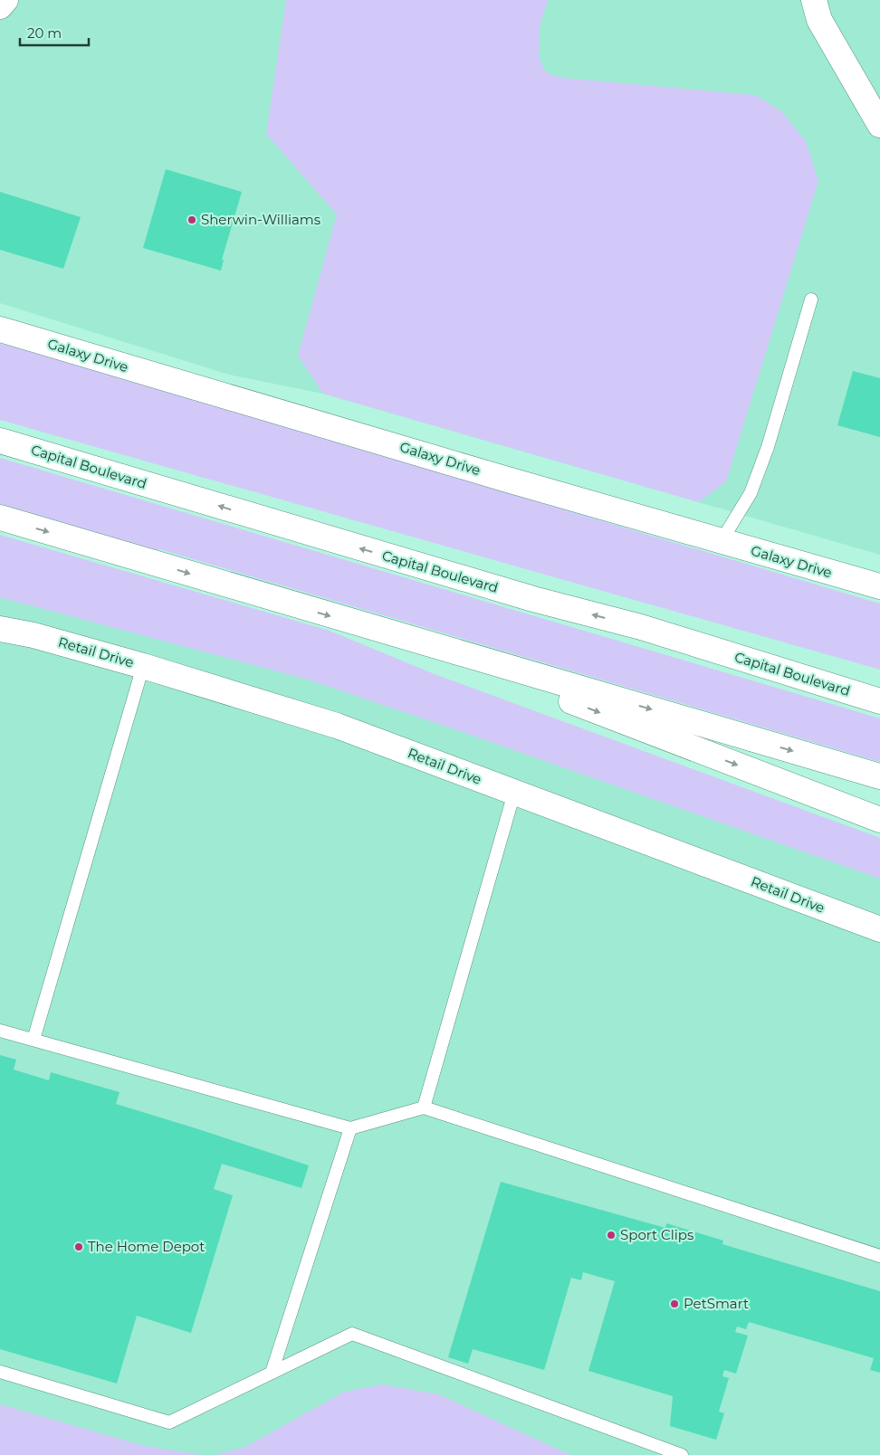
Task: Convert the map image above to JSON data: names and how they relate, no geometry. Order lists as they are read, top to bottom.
{
  "streets": {
    "main road": ["Galaxy Drive", "Capital Boulevard", "Retail Drive"]
  },
  "places": [
    "Sherwin-Williams",
    "Sport Clips",
    "The Home Depot",
    "PetSmart"
  ],
  "scale_bar": "20 m"
}
